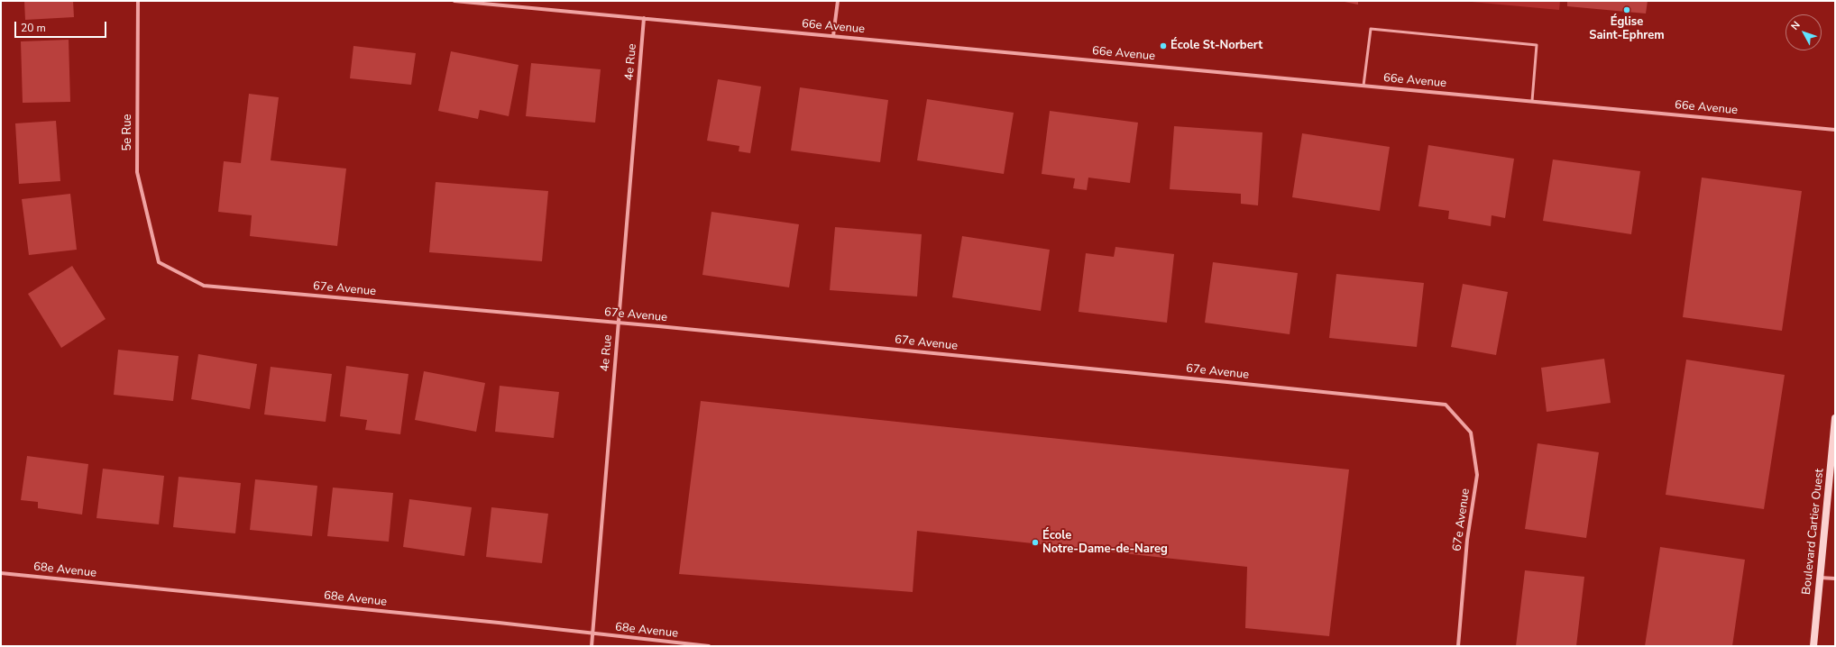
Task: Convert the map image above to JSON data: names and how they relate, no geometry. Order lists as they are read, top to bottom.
{
  "streets": {
    "street": [
      "66e Avenue",
      "4e Rue",
      "5e Rue",
      "67e Avenue",
      "Boulevard Cartier Ouest",
      "68e Avenue"
    ]
  },
  "crossings": [
    ["66e Avenue", "4e Rue"],
    ["4e Rue", "67e Avenue"],
    ["4e Rue", "68e Avenue"],
    ["5e Rue", "67e Avenue"]
  ],
  "places": ["Église Saint-Ephrem", "École St-Norbert", "École Notre-Dame-de-Nareg"],
  "scale_bar": "20 m",
  "north": "top left"
}
